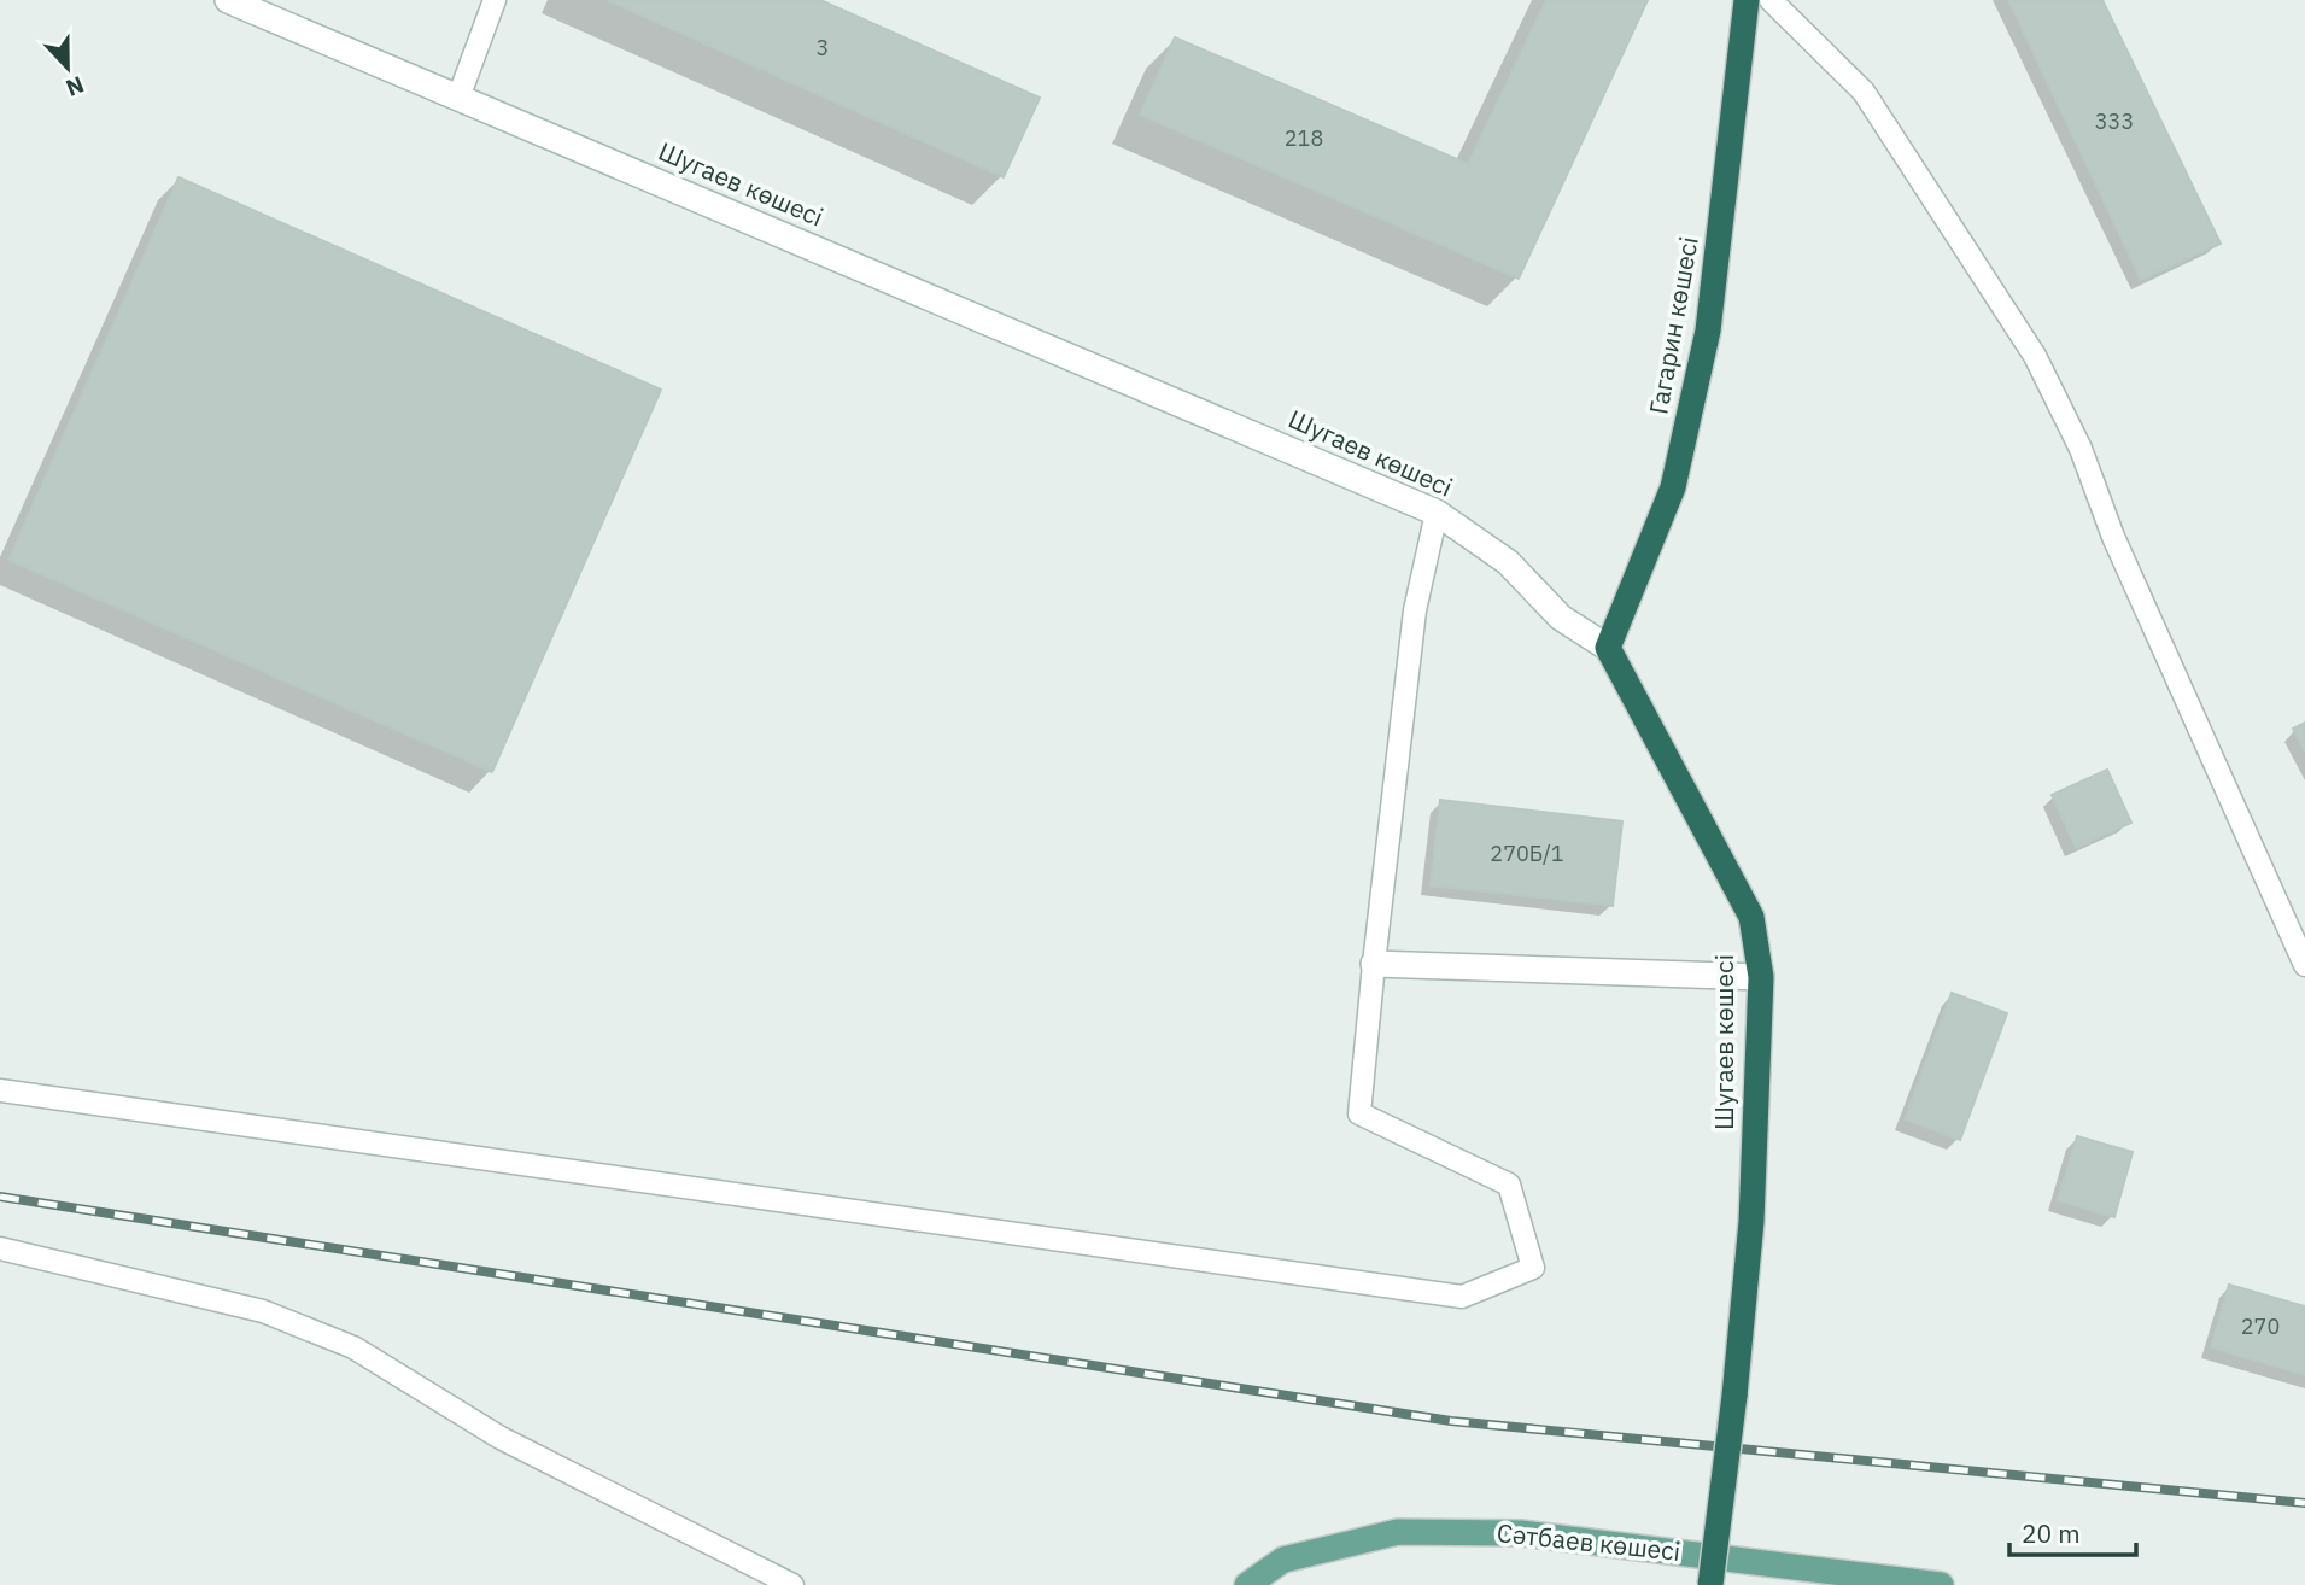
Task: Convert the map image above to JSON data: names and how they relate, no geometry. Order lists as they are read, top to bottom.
{
  "streets": {
    "highway": ["Шугаев көшесі", "Гагарин көшесі"],
    "main road": ["Сәтбаев көшесі"]
  },
  "crossings": [
    ["Шугаев көшесі", "Гагарин көшесі"]
  ],
  "house_numbers": [
    "3",
    "333",
    "218",
    "270Б/1",
    "270"
  ],
  "scale_bar": "20 m",
  "north": "bottom"
}
